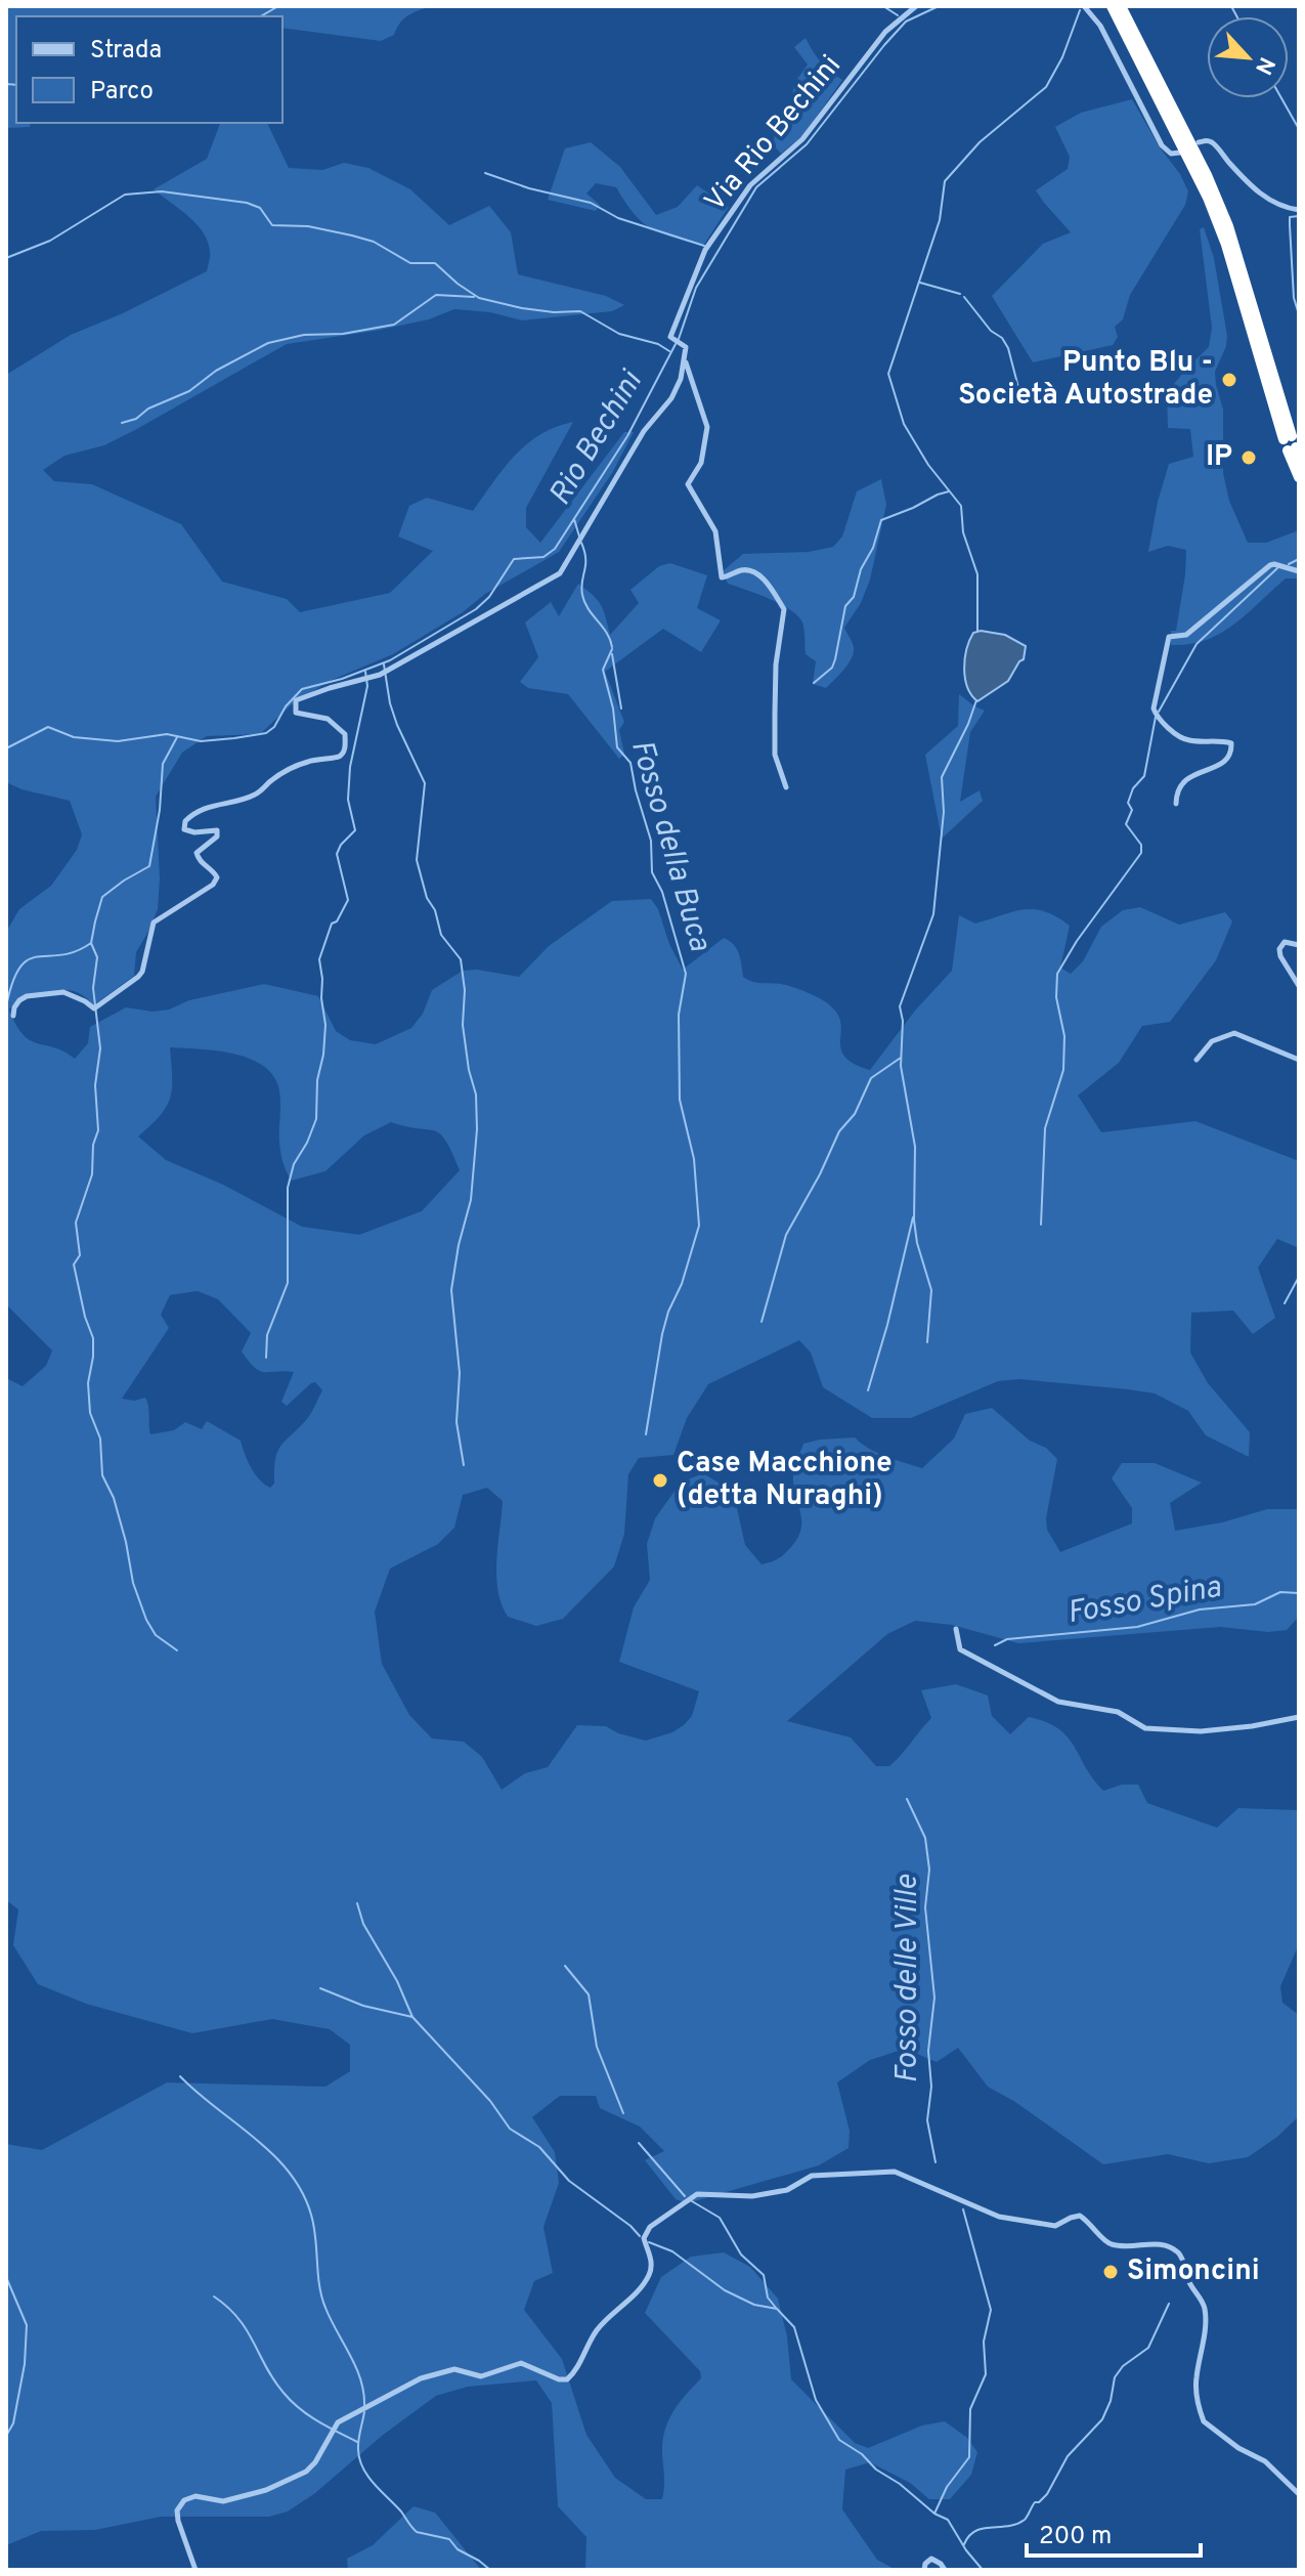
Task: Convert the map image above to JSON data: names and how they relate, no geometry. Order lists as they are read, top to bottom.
{
  "streets": {
    "street": ["Via Rio Bechini"]
  },
  "water": [
    "Rio Bechini",
    "Fosso della Buca",
    "Fosso Spina",
    "Fosso delle Ville"
  ],
  "places": [
    "Punto Blu - Società Autostrade",
    "IP",
    "Case Macchione (detta Nuraghi)",
    "Simoncini"
  ],
  "legend": ["Strada", "Parco"],
  "scale_bar": "200 m",
  "north": "bottom right"
}
